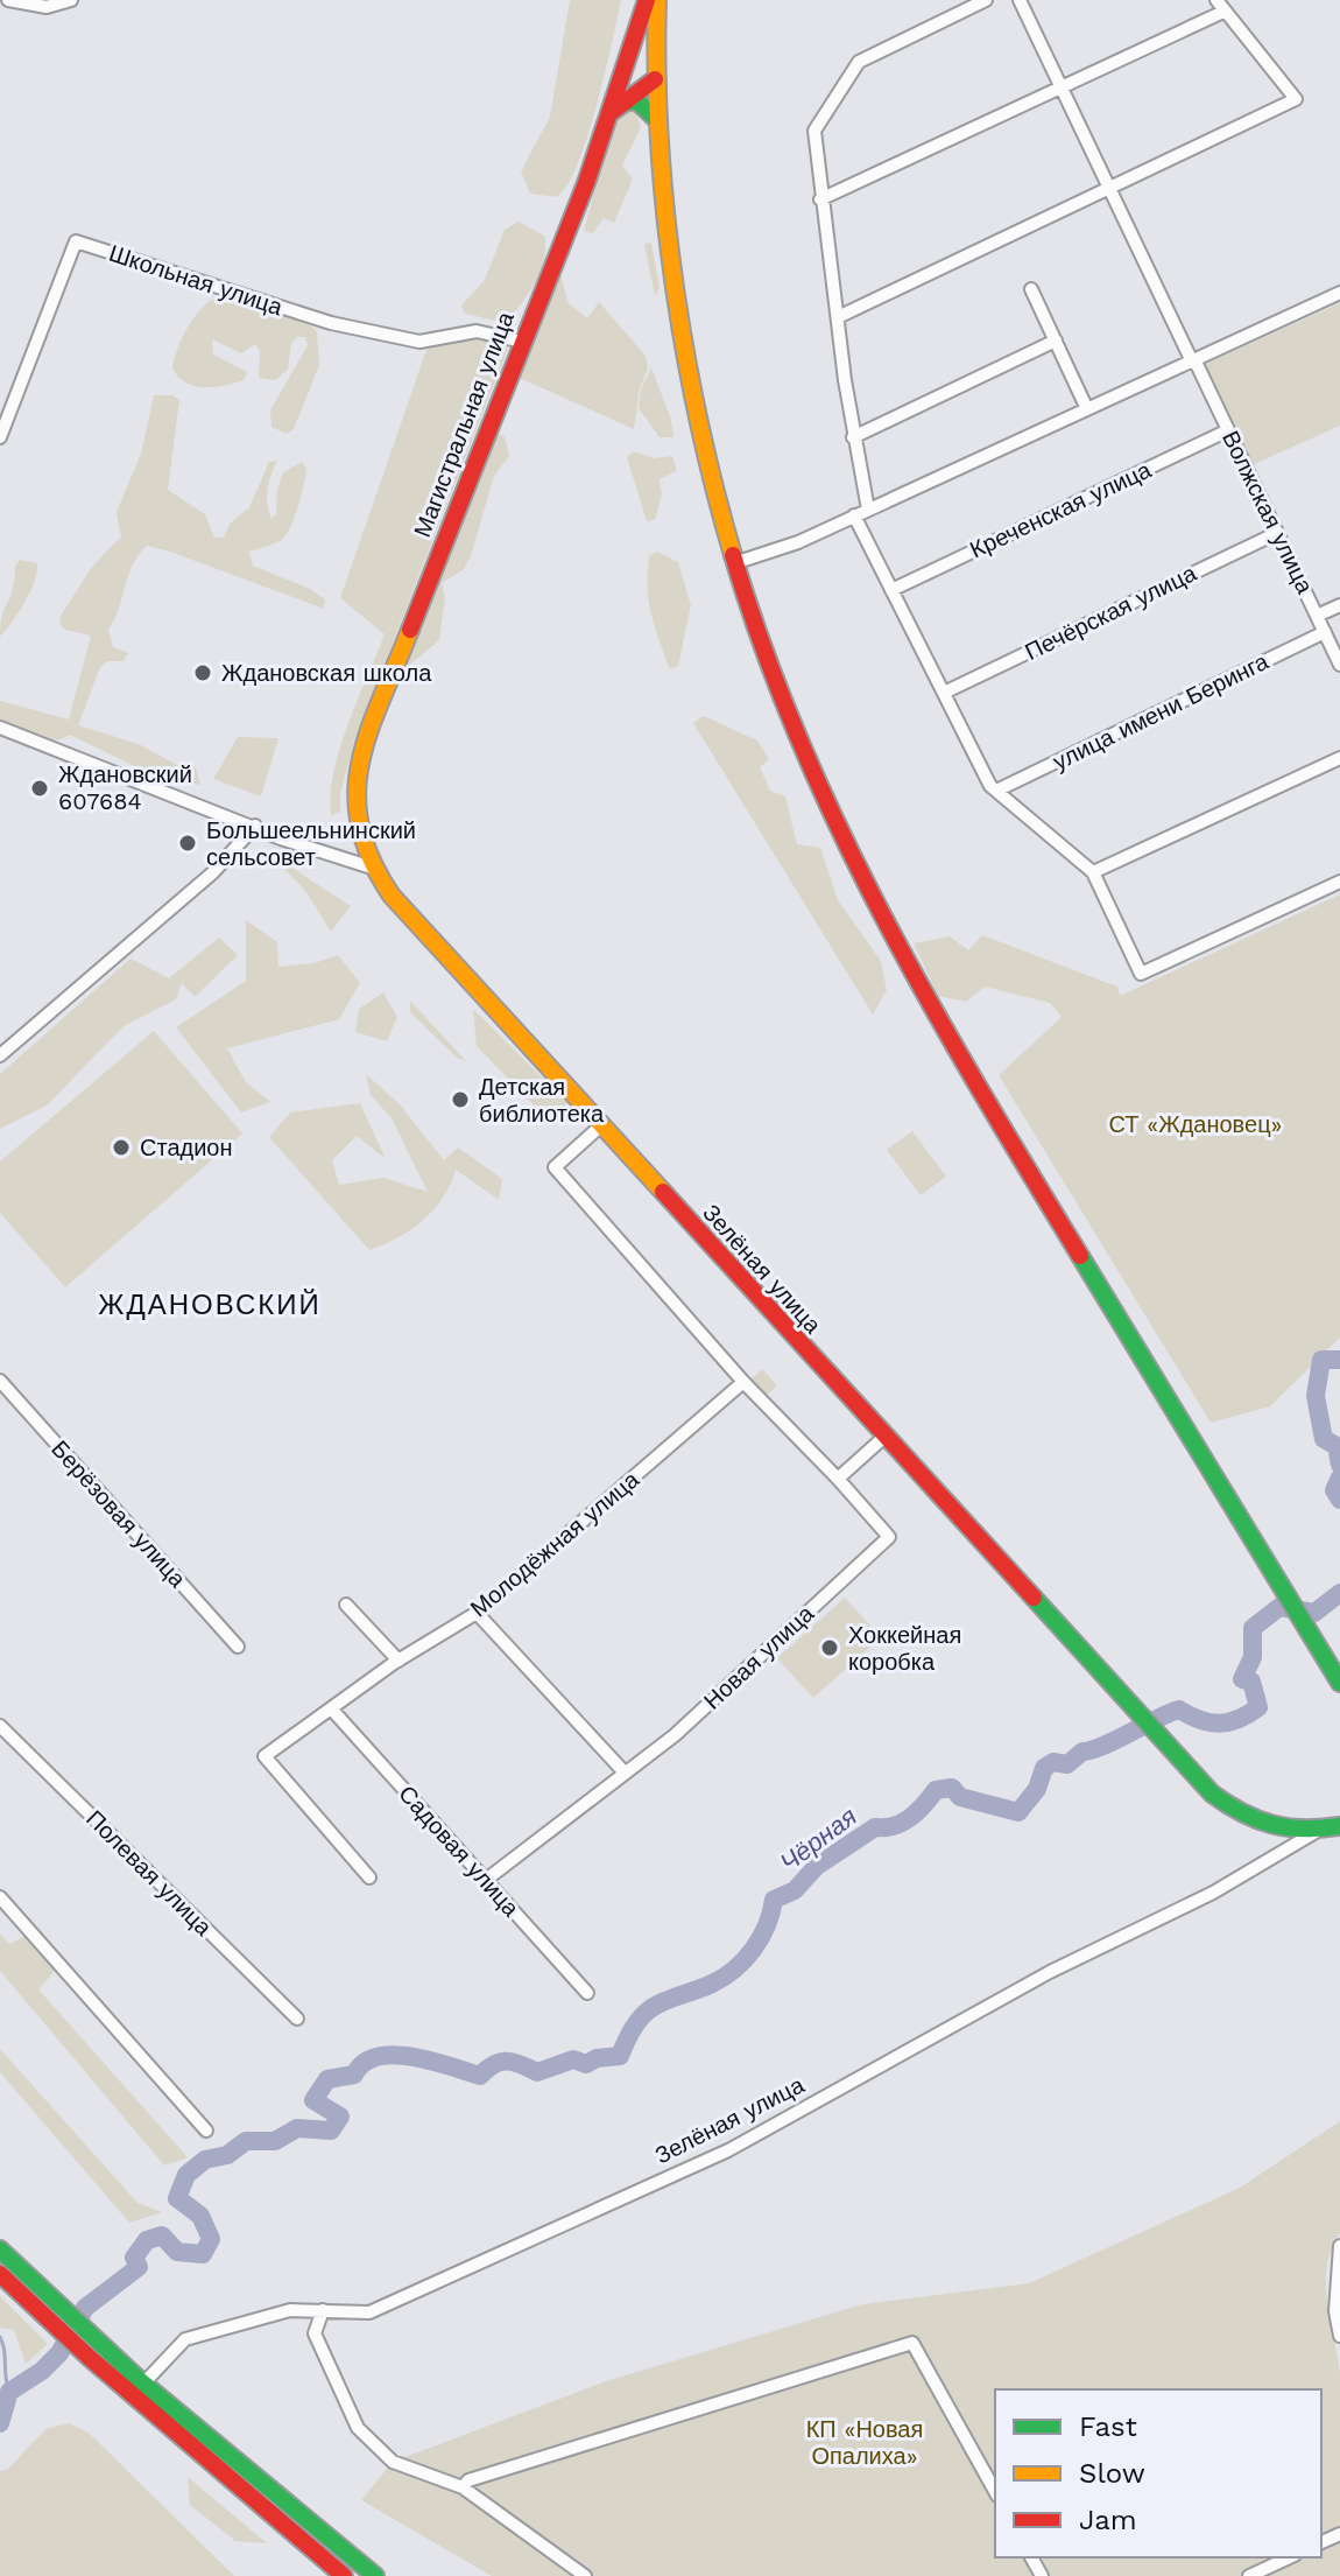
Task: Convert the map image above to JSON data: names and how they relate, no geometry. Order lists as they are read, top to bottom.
{
  "streets": {
    "main road": ["Магистральная улица", "Зелёная улица"],
    "street": [
      "Школьная улица",
      "Креченская улица",
      "Волжская улица",
      "Печёрская улица",
      "улица имени Беринга",
      "Берёзовая улица",
      "Молодёжная улица",
      "Новая улица",
      "Садовая улица",
      "Полевая улица"
    ]
  },
  "crossings": [
    ["Школьная улица", "Магистральная улица"],
    ["Магистральная улица", "Зелёная улица"],
    ["Креченская улица", "Волжская улица"],
    ["Волжская улица", "Печёрская улица"],
    ["Волжская улица", "улица имени Беринга"],
    ["Молодёжная улица", "Садовая улица"],
    ["Новая улица", "Садовая улица"]
  ],
  "districts": ["ЖДАНОВСКИЙ"],
  "water": ["Чёрная"],
  "parks": ["СТ «Ждановец»", "КП «Новая Опалиха»"],
  "places": [
    "Ждановская школа",
    "Ждановский 607684",
    "Большеельнинский сельсовет",
    "Детская библиотека",
    "Стадион",
    "Хоккейная коробка"
  ],
  "legend": ["Fast", "Slow", "Jam"]
}
